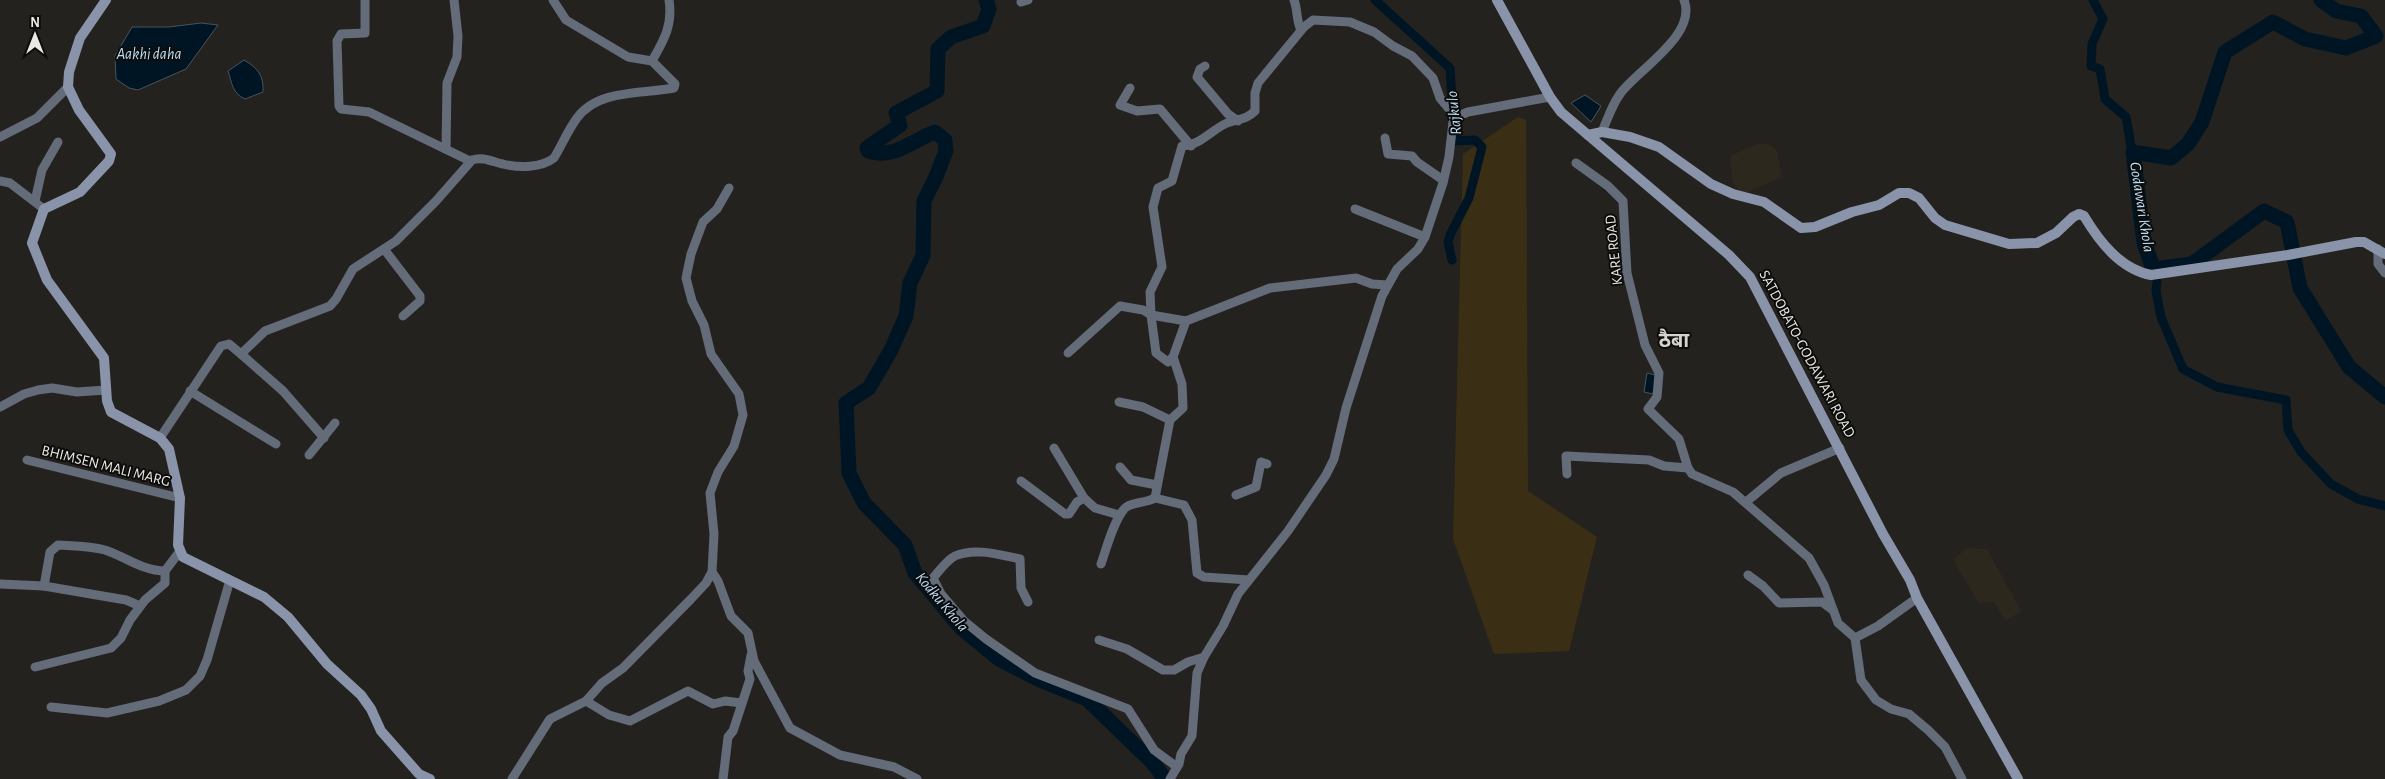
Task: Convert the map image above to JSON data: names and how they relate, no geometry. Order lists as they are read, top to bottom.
{
  "streets": {
    "street": ["KARE ROAD", "SATDOBATO-GODAWARI ROAD", "BHIMSEN MALI MARG"]
  },
  "districts": ["ठैबा"],
  "water": [
    "Aakhi daha",
    "Rajkulo",
    "Godawari Khola",
    "Kodku Khola"
  ],
  "north": "top"
}
